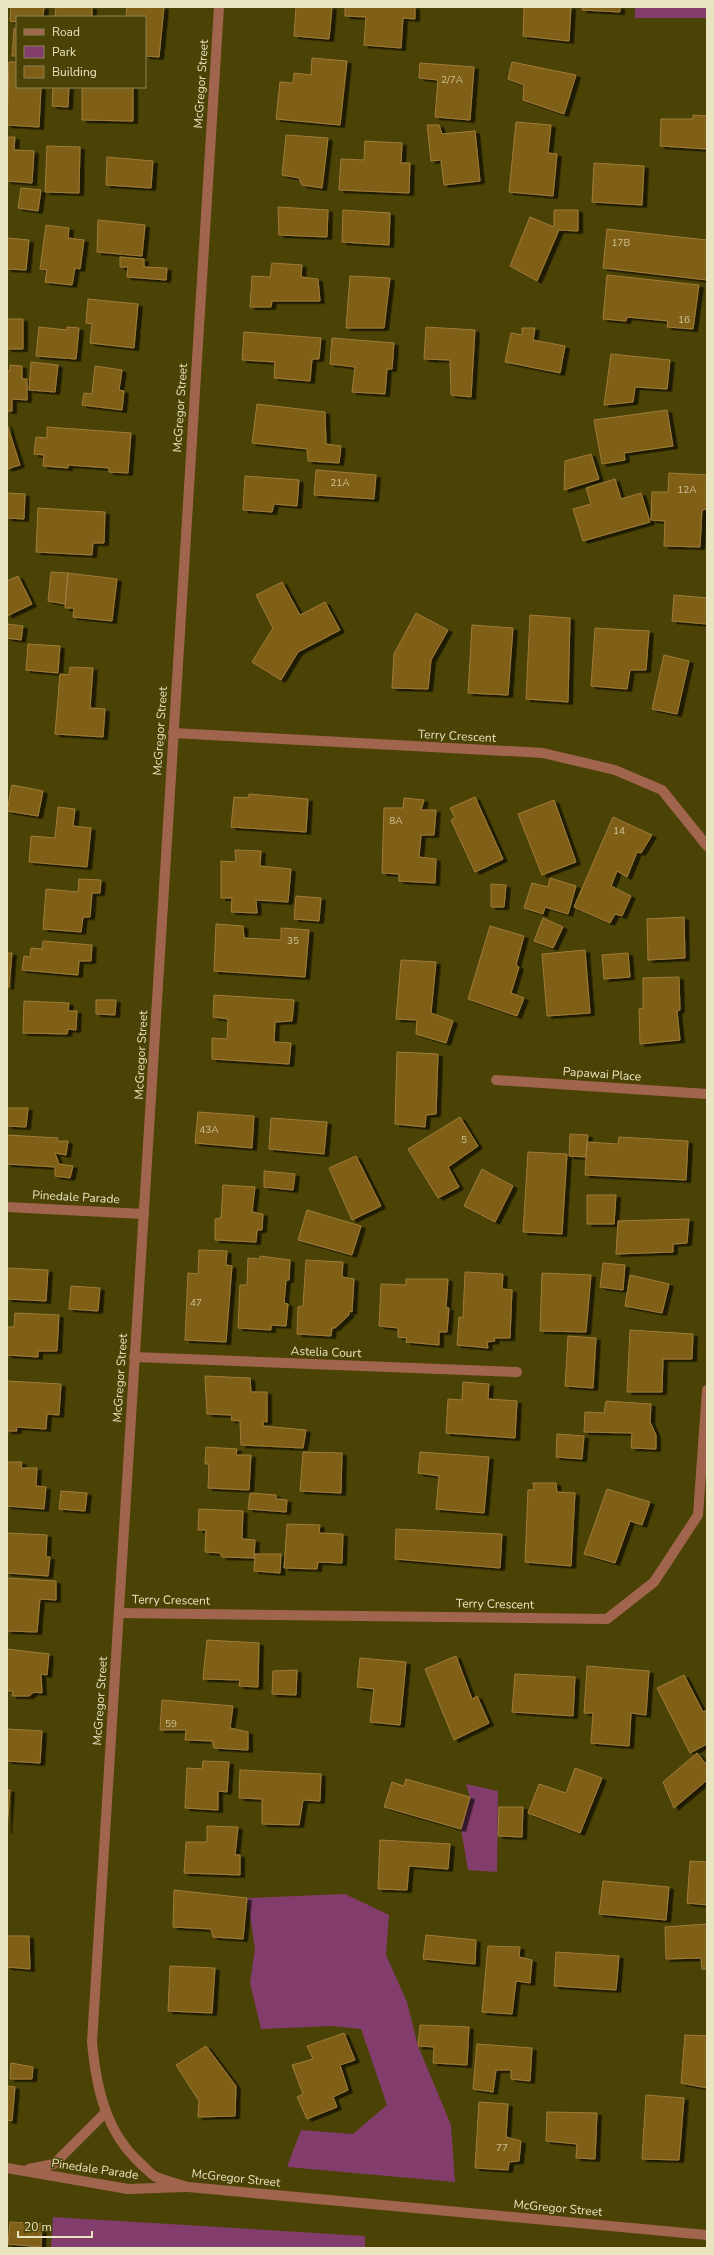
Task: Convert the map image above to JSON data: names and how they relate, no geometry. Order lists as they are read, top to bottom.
{
  "streets": {
    "street": [
      "McGregor Street",
      "Terry Crescent",
      "Papawai Place",
      "Pinedale Parade",
      "Astelia Court"
    ]
  },
  "crossings": [
    ["McGregor Street", "Terry Crescent"],
    ["McGregor Street", "Pinedale Parade"],
    ["McGregor Street", "Astelia Court"]
  ],
  "house_numbers": [
    "2/7A",
    "17B",
    "16",
    "21A",
    "12A",
    "8A",
    "14",
    "35",
    "43A",
    "5",
    "47",
    "59",
    "77"
  ],
  "legend": ["Road", "Park", "Building"],
  "scale_bar": "20 m"
}
